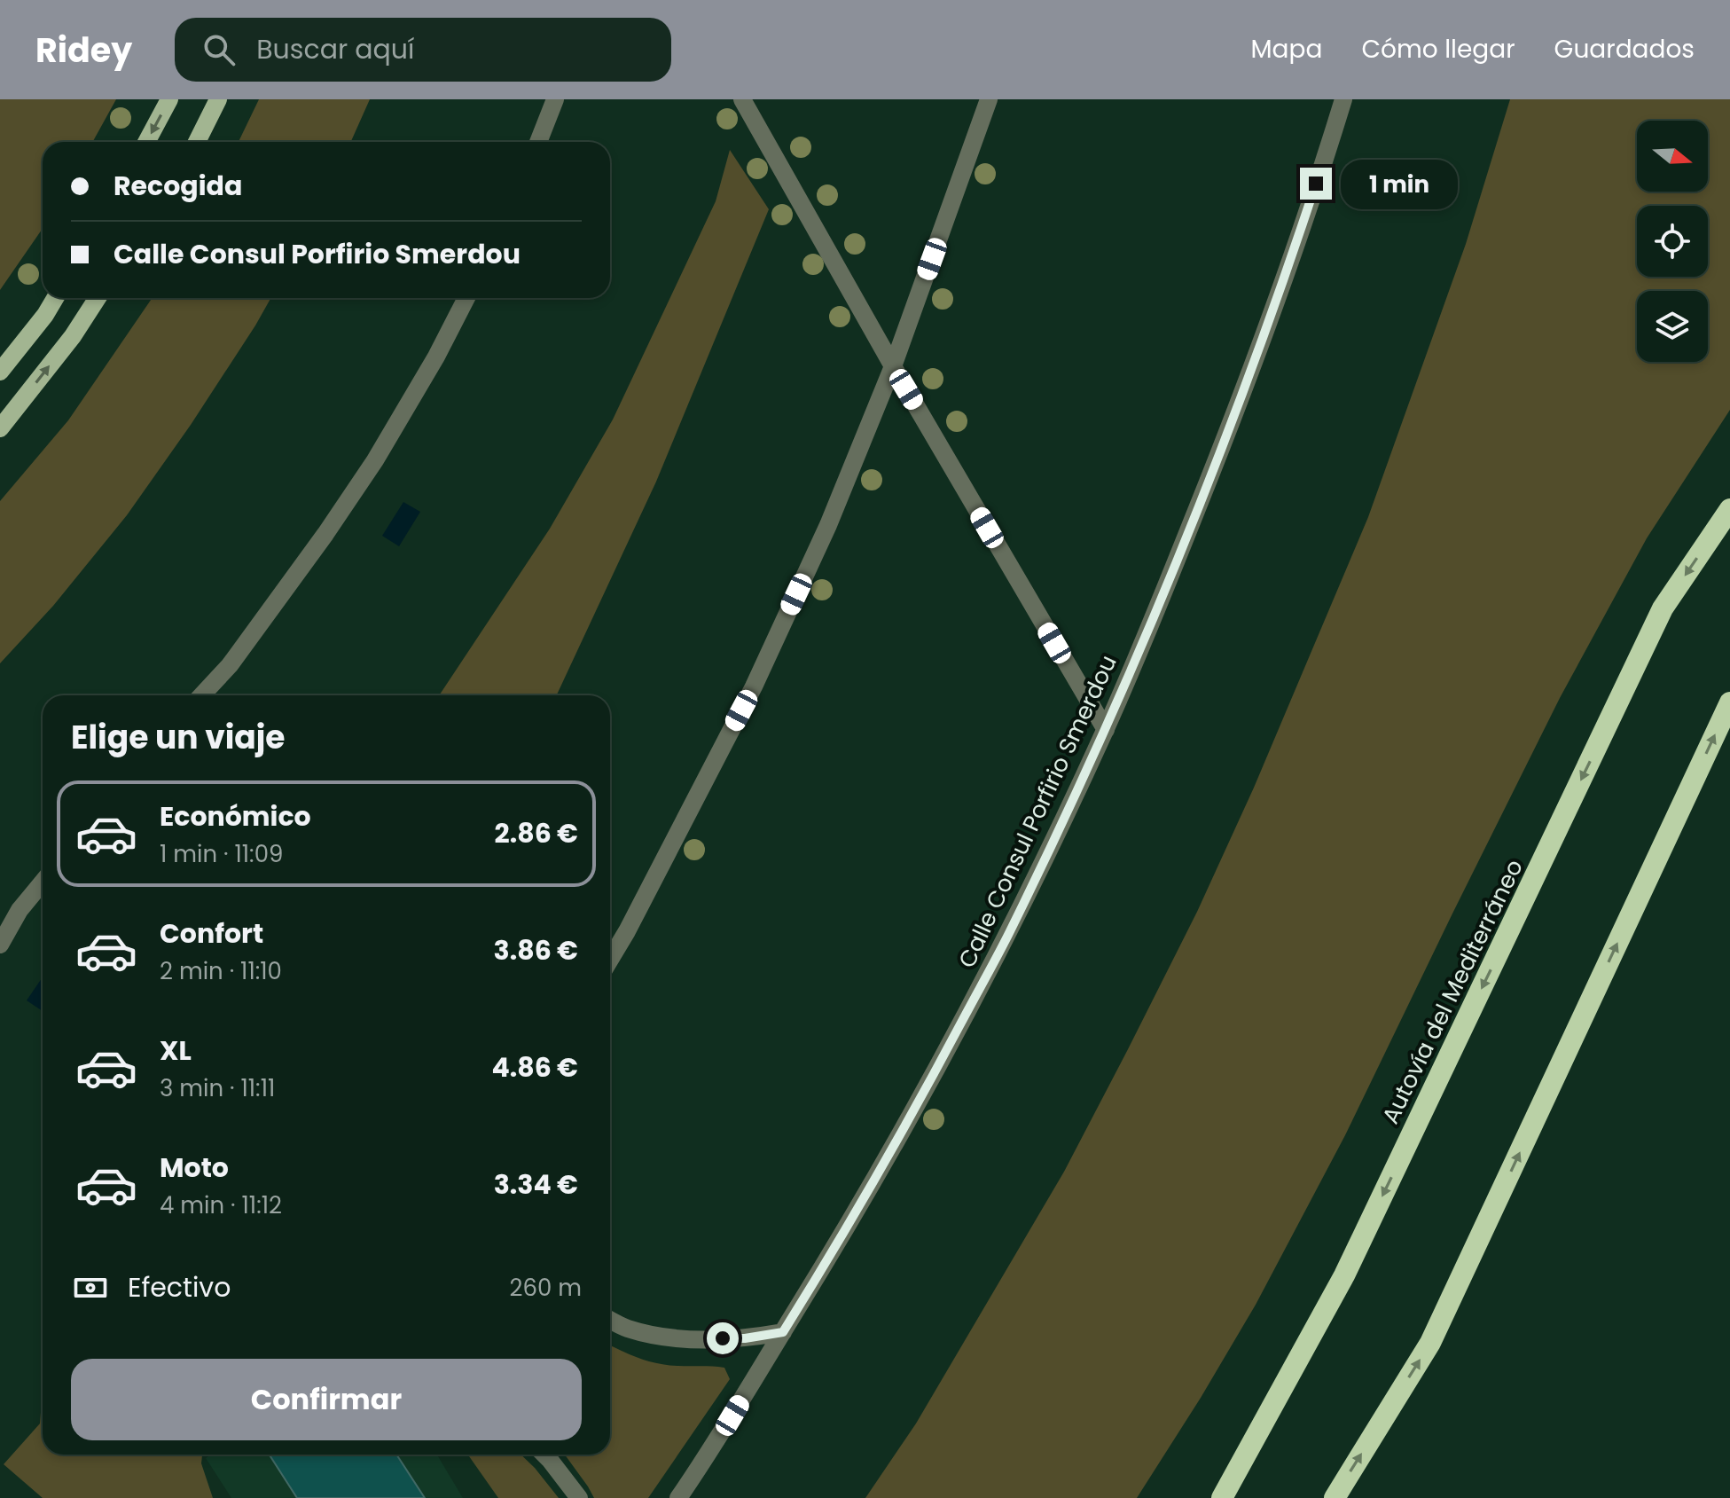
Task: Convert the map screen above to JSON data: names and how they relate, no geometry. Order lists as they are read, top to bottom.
{
  "streets": {
    "highway": ["Autovía del Mediterráneo"],
    "street": ["Calle Consul Porfirio Smerdou"]
  },
  "north": "right",
  "page": {
    "header": "Ridey",
    "search": "Buscar aquí",
    "nav": ["Mapa", "Cómo llegar", "Guardados"],
    "banner": ["Recogida", "Calle Consul Porfirio Smerdou"],
    "bubble": "1 min",
    "heading": "Elige un viaje",
    "list": [
      {
        "name": "Económico",
        "note": "1 min · 11:09",
        "value": "2.86 €"
      },
      {
        "name": "Confort",
        "note": "2 min · 11:10",
        "value": "3.86 €"
      },
      {
        "name": "XL",
        "note": "3 min · 11:11",
        "value": "4.86 €"
      },
      {
        "name": "Moto",
        "note": "4 min · 11:12",
        "value": "3.34 €"
      }
    ],
    "pay": ["Efectivo", "260 m"],
    "buttons": "Confirmar"
  }
}
